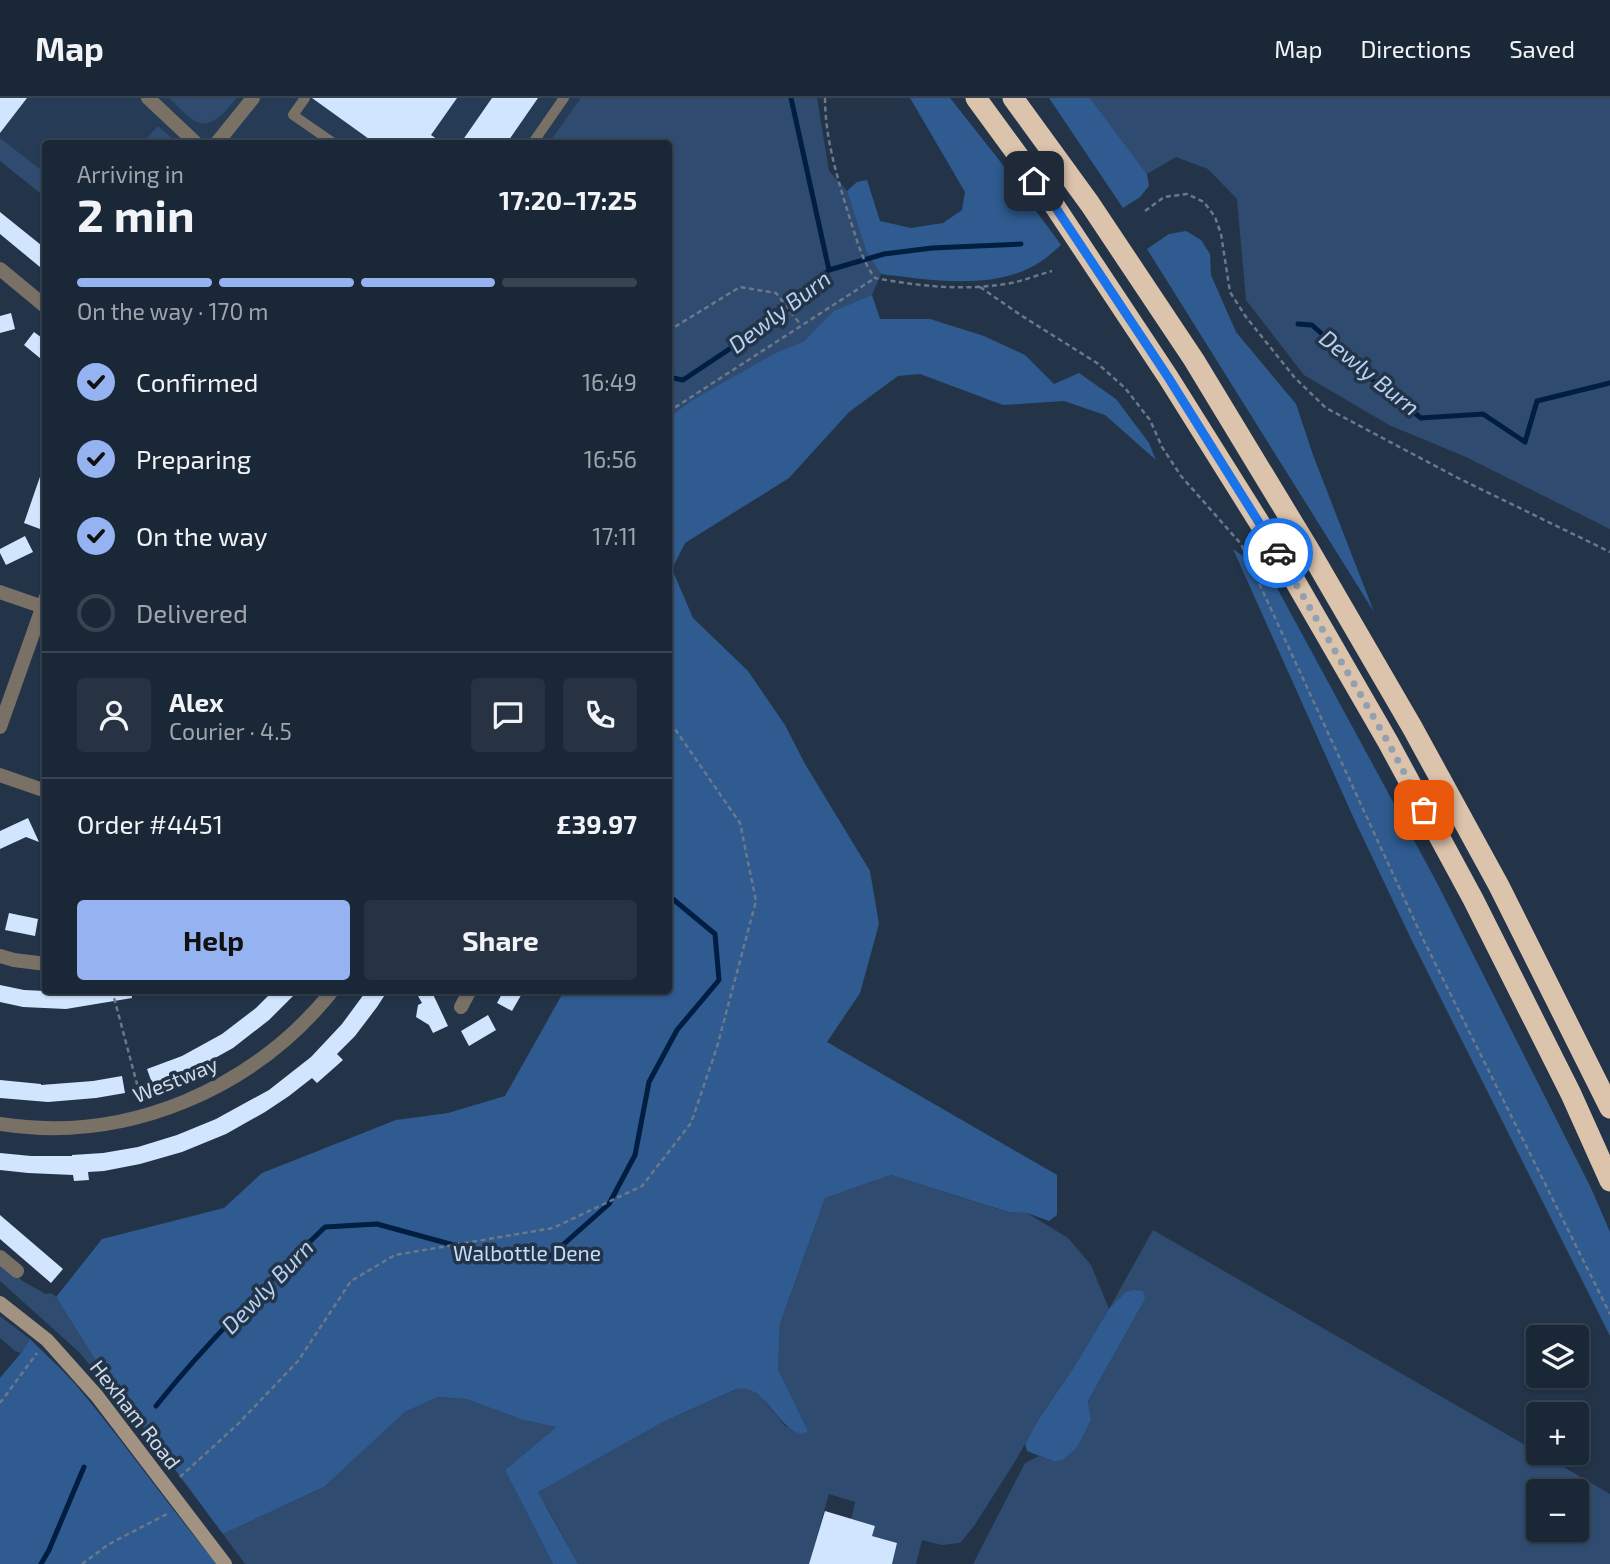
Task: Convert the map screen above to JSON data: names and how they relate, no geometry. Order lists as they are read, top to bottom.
{
  "streets": {
    "main road": ["Hexham Road"],
    "street": ["Westway"]
  },
  "water": ["Dewly Burn"],
  "parks": ["Walbottle Dene"],
  "page": {
    "header": "Map",
    "nav": ["Map", "Directions", "Saved"],
    "heading": ["2 min", "Arriving in", "17:20–17:25"],
    "panel": [
      "Alex",
      "Courier · 4.5",
      "Order #4451",
      "£39.97"
    ],
    "bar": "On the way · 170 m",
    "list": [
      ["Confirmed", "16:49"],
      ["Preparing", "16:56"],
      ["On the way", "17:11"],
      "Delivered"
    ],
    "buttons": ["Help", "Share"],
    "map_buttons": ["+", "−"]
  }
}
